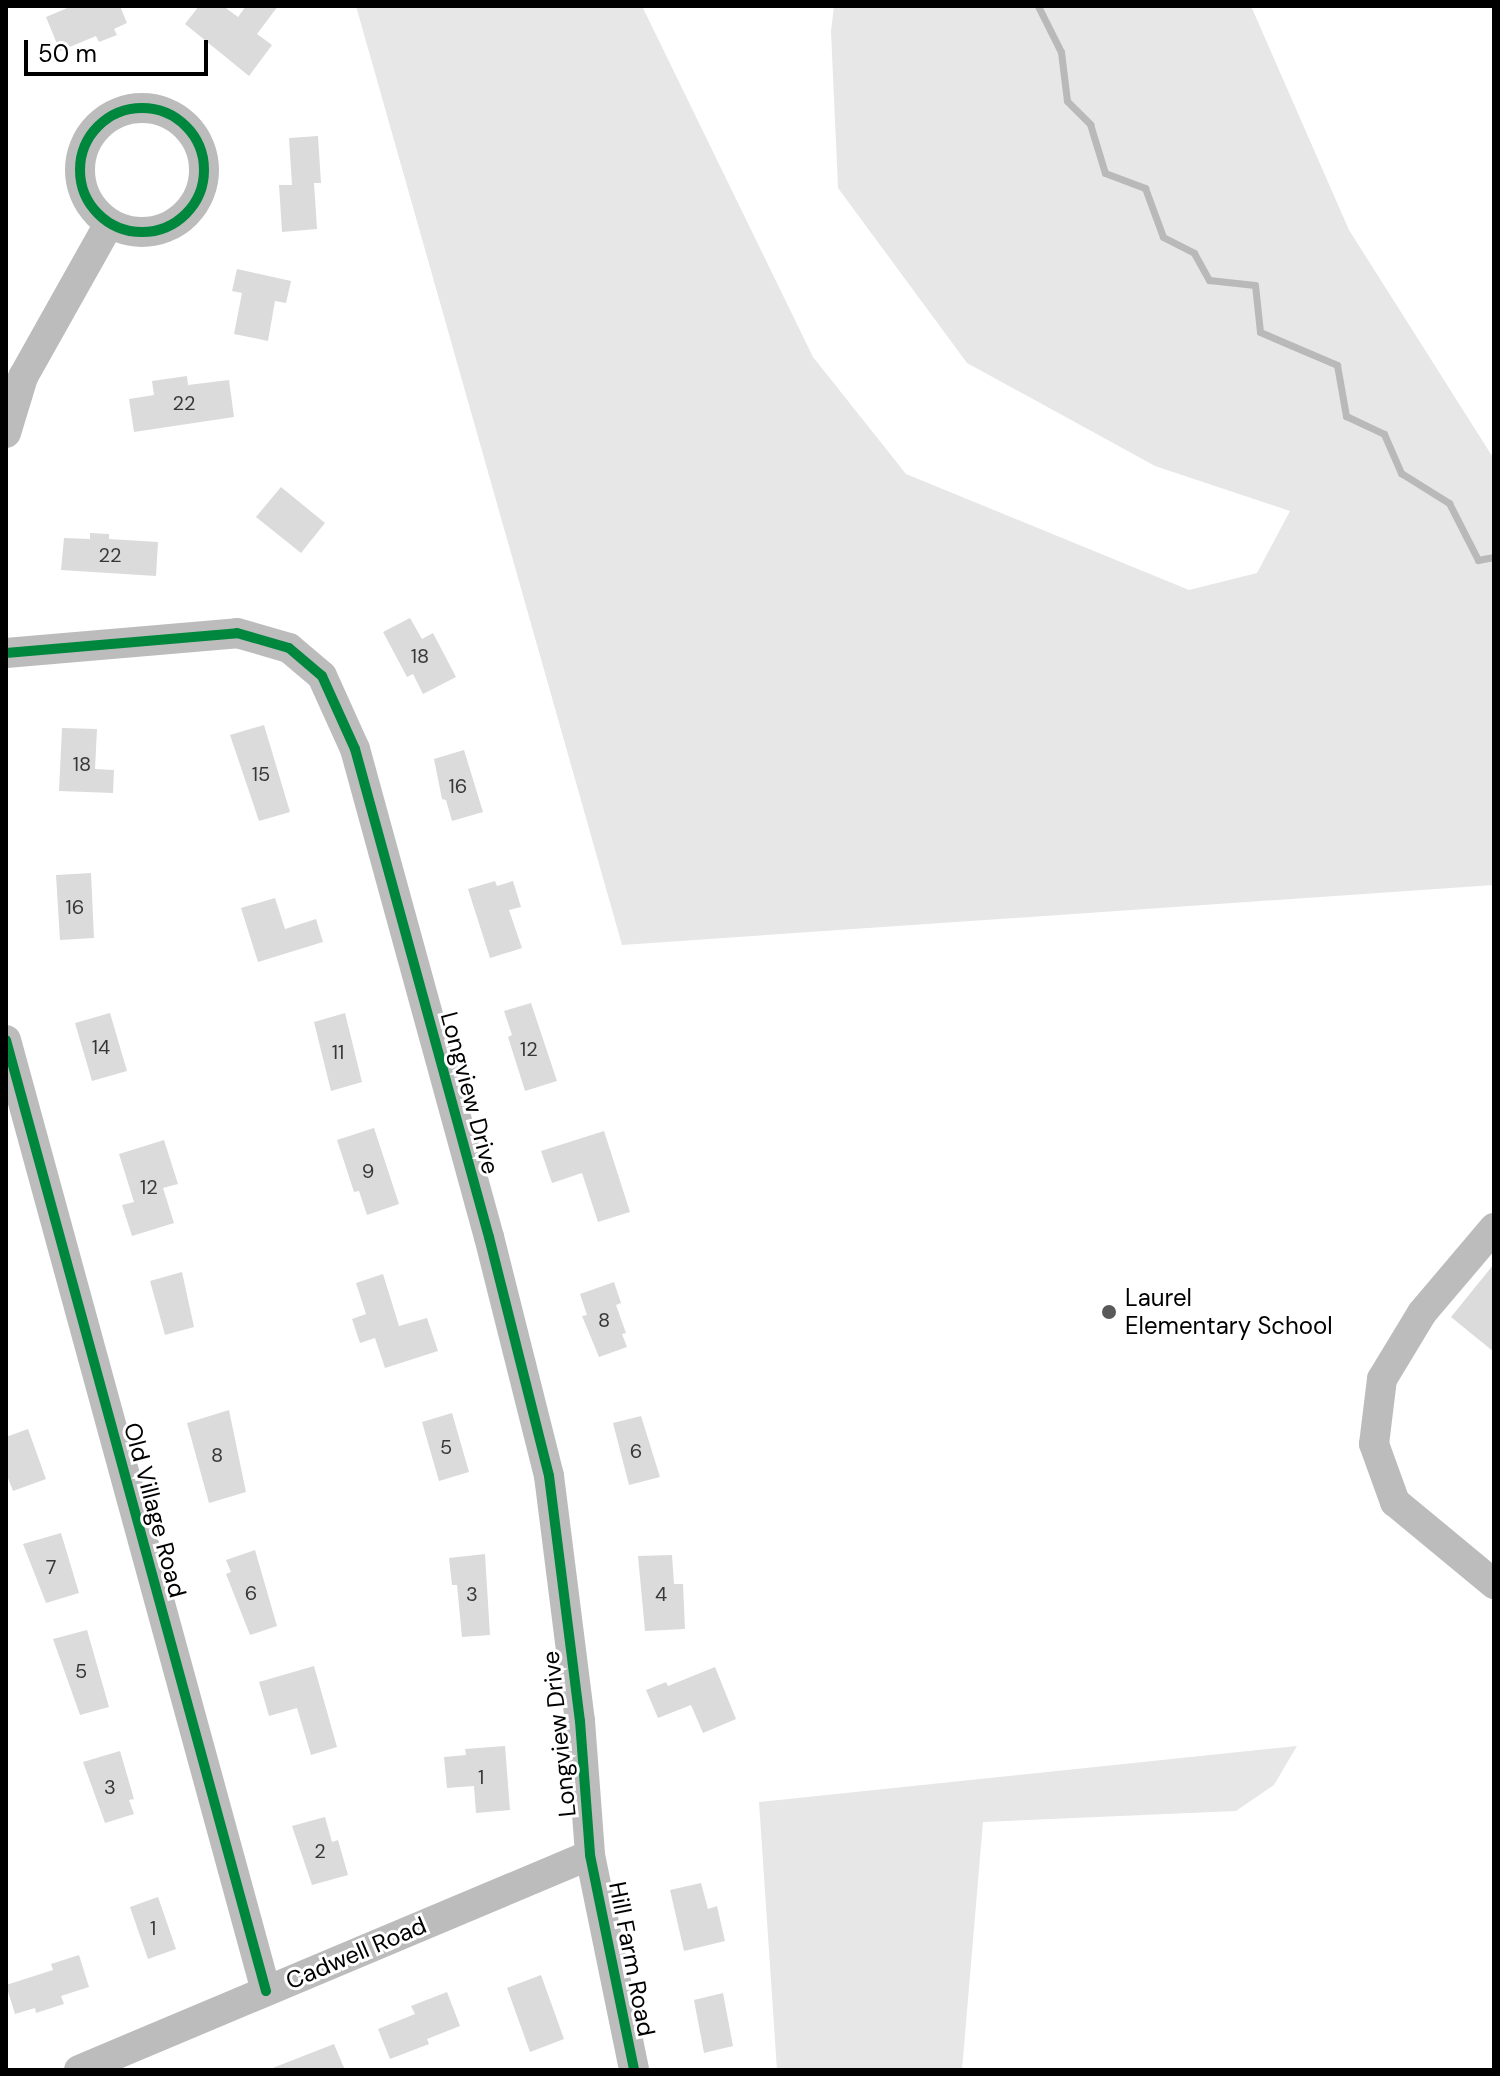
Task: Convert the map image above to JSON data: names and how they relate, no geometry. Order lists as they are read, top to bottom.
{
  "streets": {
    "street": [
      "Longview Drive",
      "Old Village Road",
      "Cadwell Road",
      "Hill Farm Road"
    ]
  },
  "crossings": [
    ["Longview Drive", "Cadwell Road"],
    ["Longview Drive", "Hill Farm Road"],
    ["Old Village Road", "Cadwell Road"],
    ["Cadwell Road", "Hill Farm Road"]
  ],
  "places": ["Laurel Elementary School"],
  "house_numbers": [
    "22",
    "22",
    "18",
    "18",
    "15",
    "16",
    "16",
    "14",
    "12",
    "11",
    "9",
    "12",
    "8",
    "5",
    "6",
    "8",
    "7",
    "6",
    "3",
    "4",
    "5",
    "1",
    "3",
    "2",
    "1"
  ],
  "scale_bar": "50 m"
}
